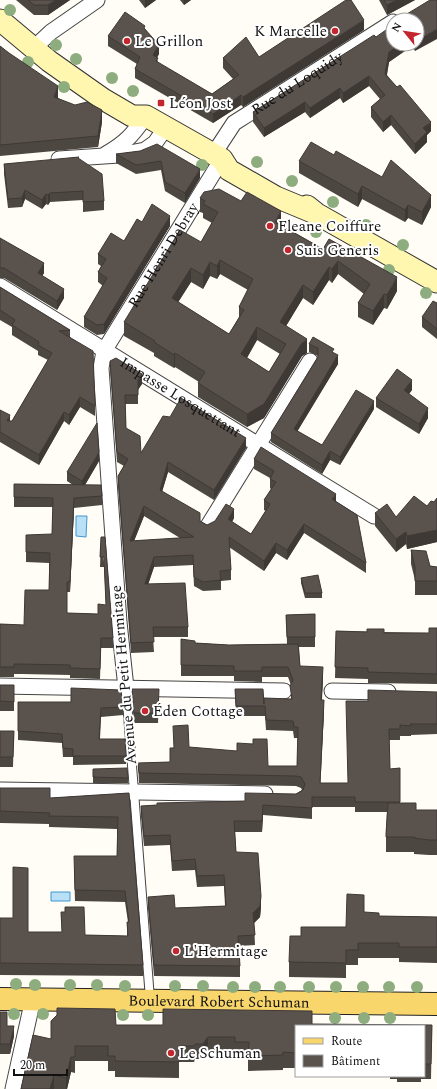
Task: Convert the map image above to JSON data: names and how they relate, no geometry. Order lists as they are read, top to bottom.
{
  "streets": {
    "main road": ["Boulevard Robert Schuman"],
    "street": [
      "Rue du Loquidy",
      "Rue Henri Debray",
      "Impasse Losquettant",
      "Avenue du Petit Hermitage"
    ]
  },
  "crossings": [
    ["Rue du Loquidy", "Rue Henri Debray"],
    ["Rue Henri Debray", "Impasse Losquettant"],
    ["Rue Henri Debray", "Avenue du Petit Hermitage"],
    ["Impasse Losquettant", "Avenue du Petit Hermitage"],
    ["Avenue du Petit Hermitage", "Boulevard Robert Schuman"]
  ],
  "places": {
    "other": [
      "K Marcelle",
      "Le Grillon",
      "Fleane Coiffure",
      "Suis Generis",
      "Éden Cottage",
      "L'Hermitage",
      "Le Schuman"
    ],
    "transit": ["Léon Jost"]
  },
  "legend": ["Route", "Bâtiment"],
  "scale_bar": "20 m",
  "north": "top left"
}
